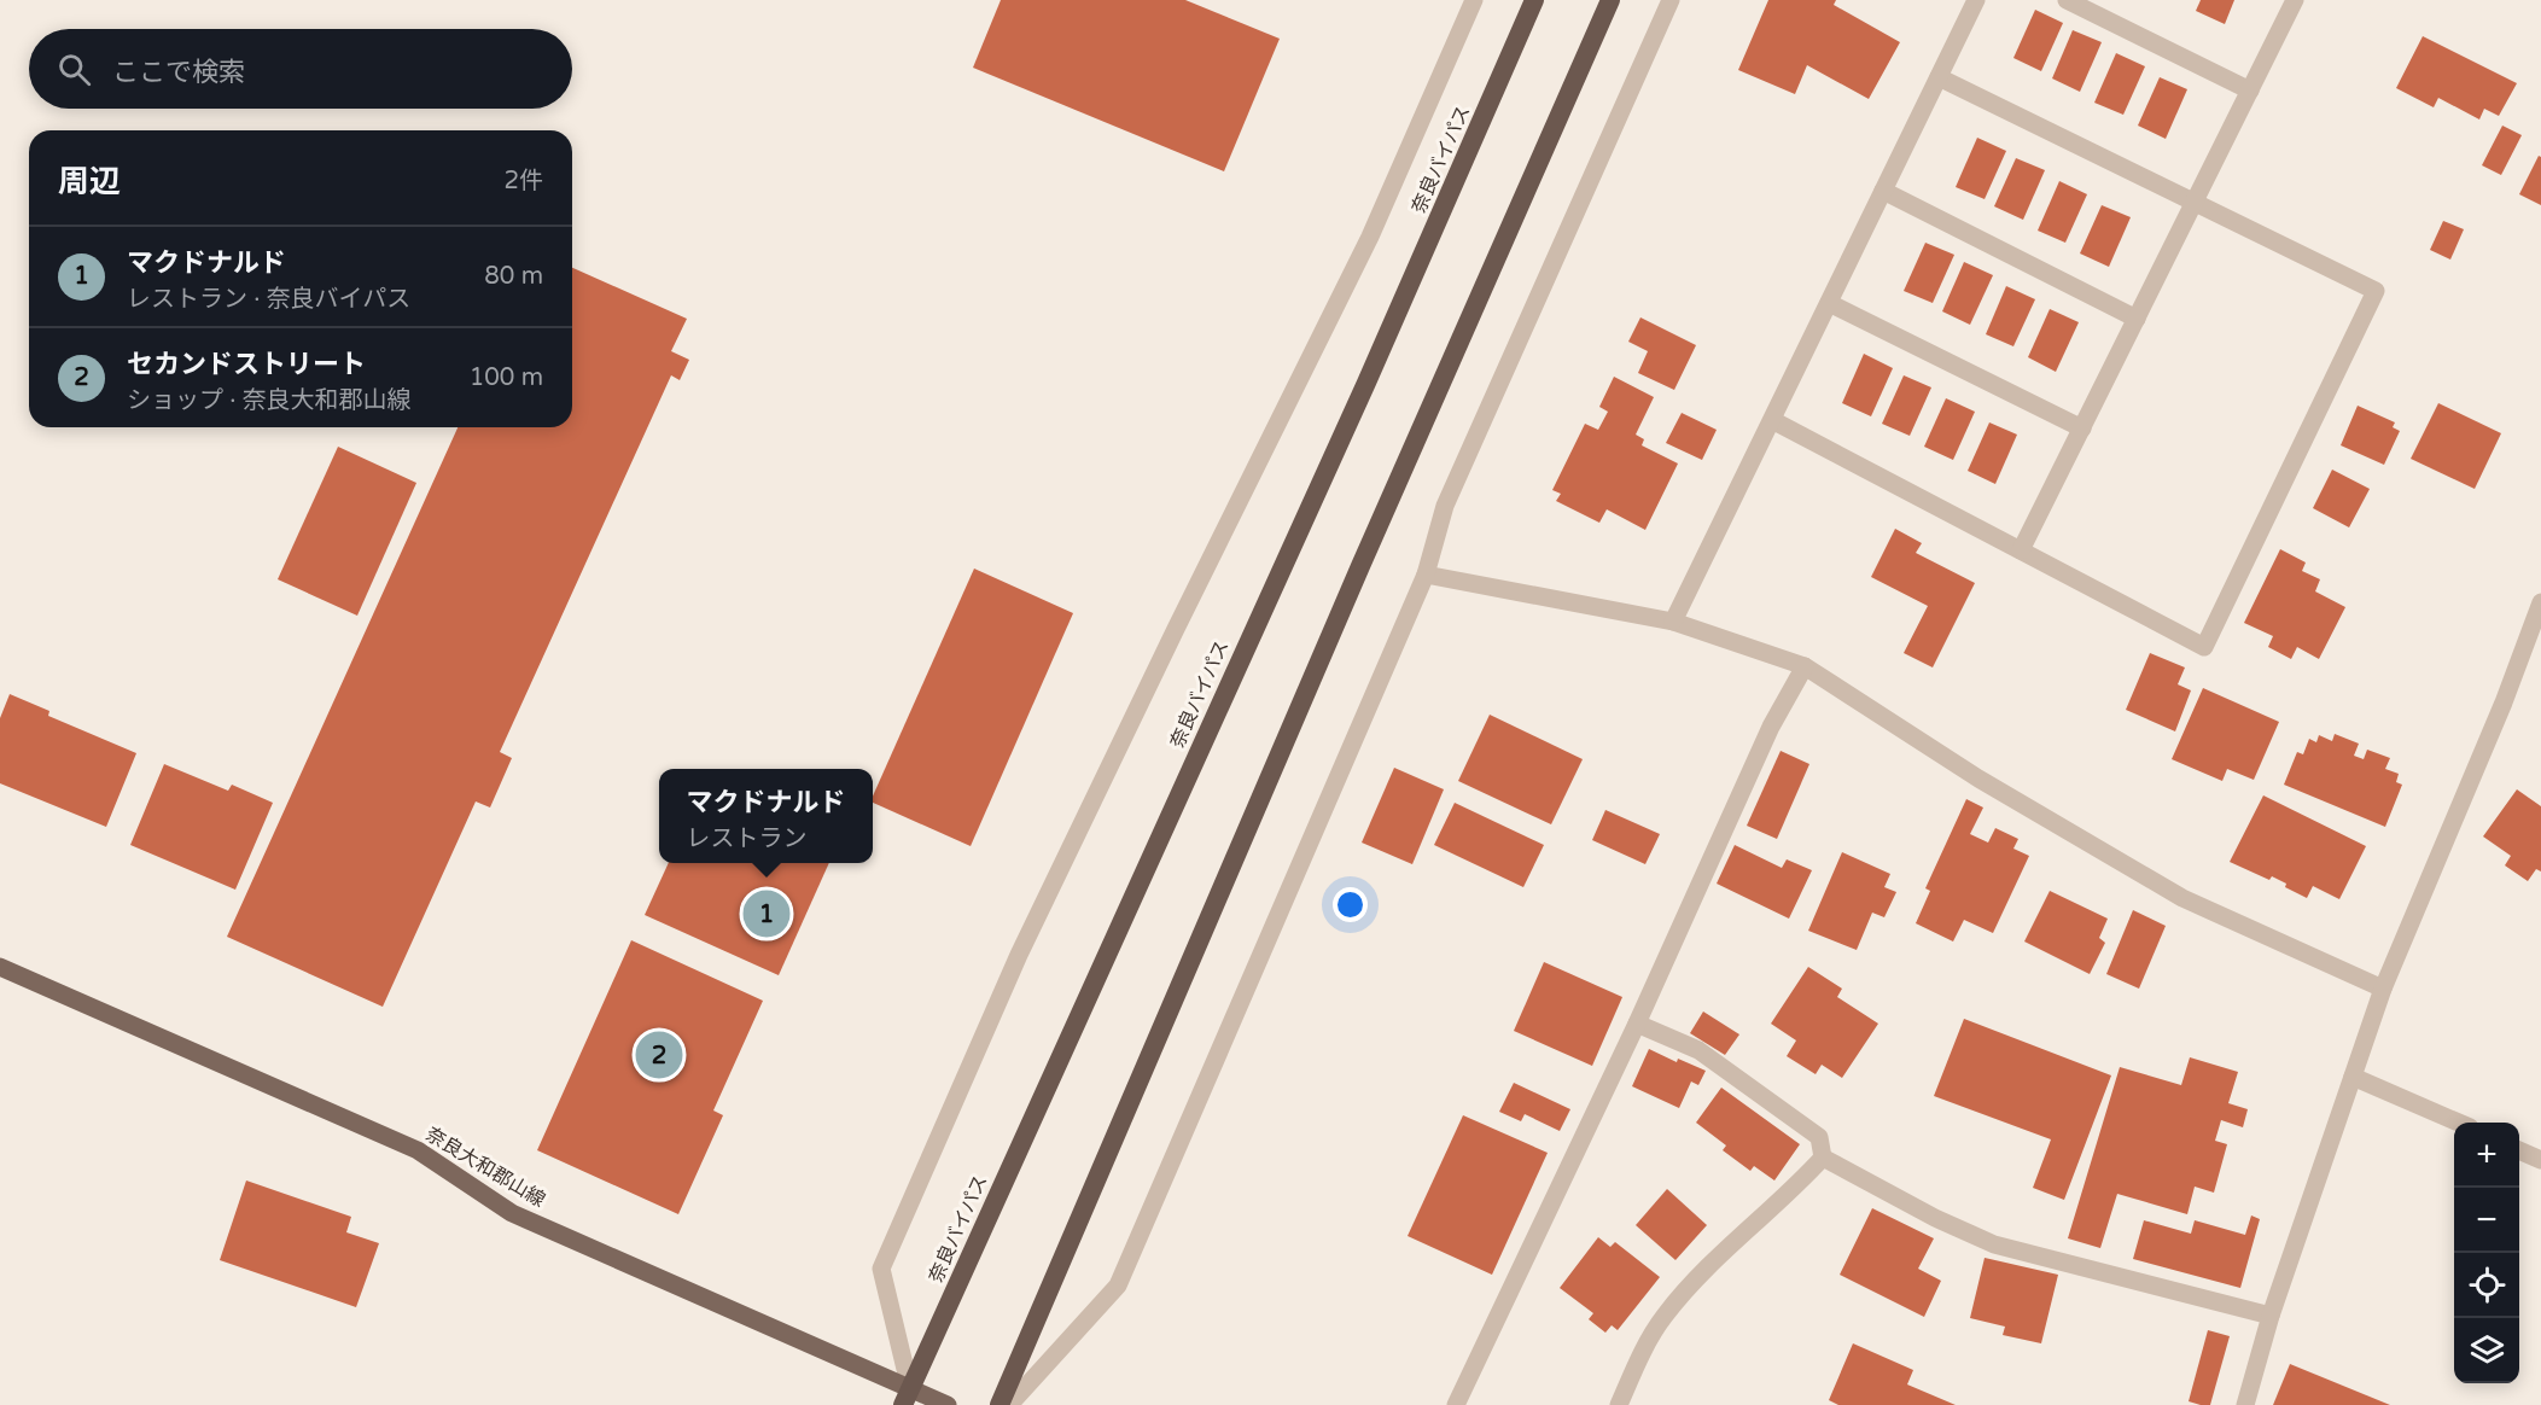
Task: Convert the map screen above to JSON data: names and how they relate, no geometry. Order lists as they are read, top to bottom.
{
  "streets": {
    "highway": ["奈良バイパス"],
    "main road": ["奈良大和郡山線"]
  },
  "crossings": [
    ["奈良バイパス", "奈良大和郡山線"]
  ],
  "page": {
    "search": "ここで検索",
    "heading": ["周辺", "2件"],
    "list": [
      {
        "mark": "1",
        "name": "マクドナルド",
        "note": "レストラン · 奈良バイパス",
        "value": "80 m"
      },
      {
        "mark": "2",
        "name": "セカンドストリート",
        "note": "ショップ · 奈良大和郡山線",
        "value": "100 m"
      }
    ],
    "popup": ["マクドナルド", "レストラン"],
    "pins": ["1", "2"],
    "map_buttons": ["+", "−"]
  }
}
